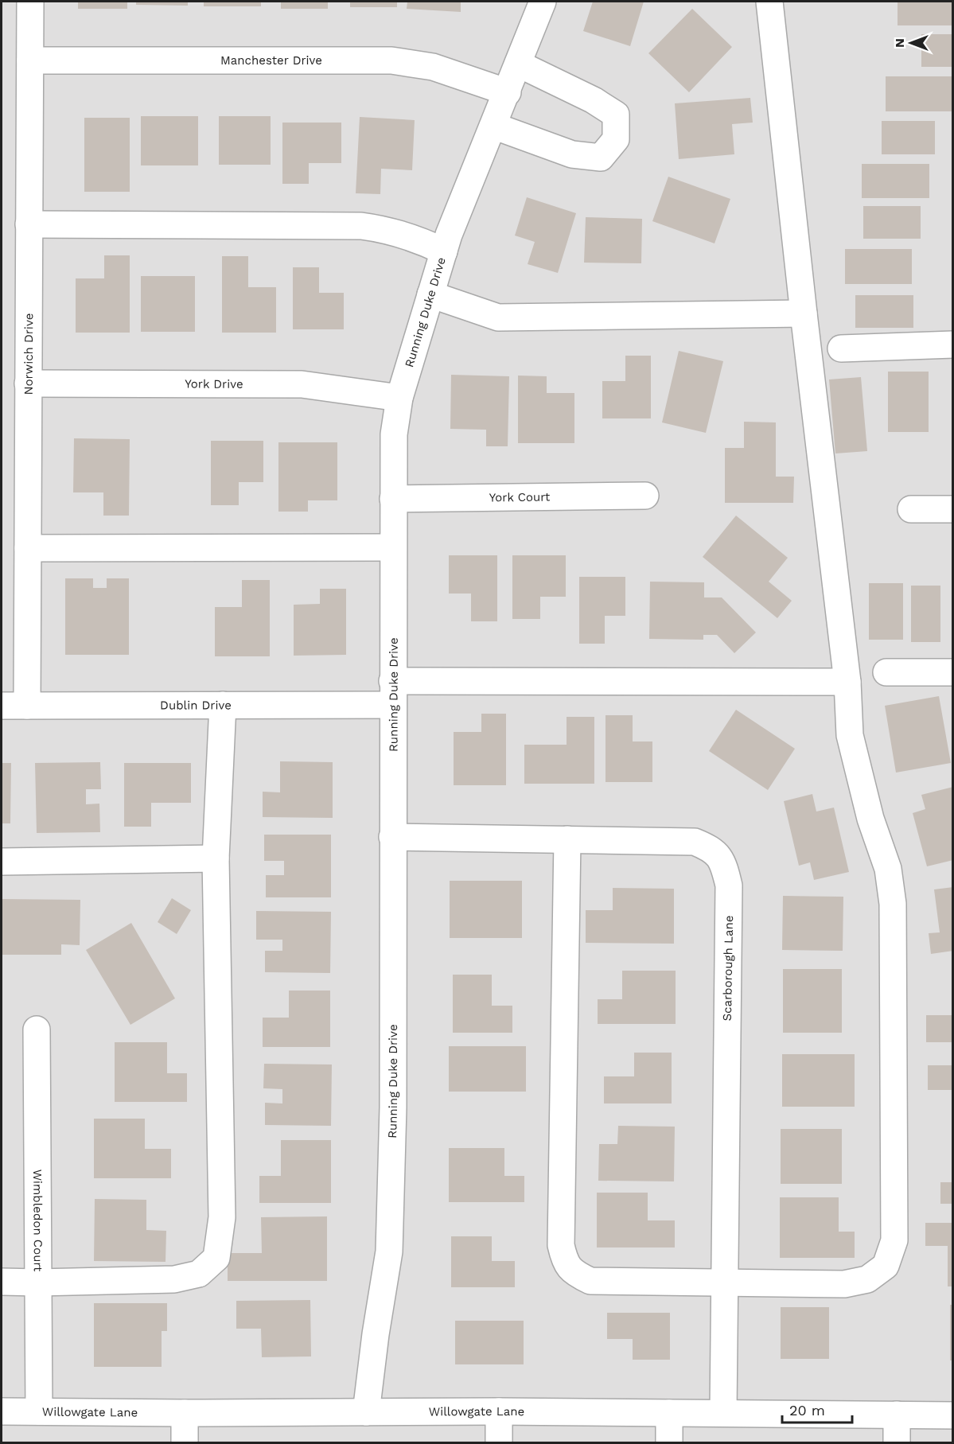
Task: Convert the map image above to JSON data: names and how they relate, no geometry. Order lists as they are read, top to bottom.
{
  "streets": {
    "street": [
      "Manchester Drive",
      "Running Duke Drive",
      "Norwich Drive",
      "York Drive",
      "York Court",
      "Dublin Drive",
      "Scarborough Lane",
      "Wimbledon Court",
      "Willowgate Lane"
    ]
  },
  "crossings": [
    ["Manchester Drive", "Running Duke Drive"],
    ["Manchester Drive", "Norwich Drive"],
    ["Running Duke Drive", "York Drive"],
    ["Running Duke Drive", "York Court"],
    ["Running Duke Drive", "Dublin Drive"],
    ["Running Duke Drive", "Scarborough Lane"],
    ["Running Duke Drive", "Willowgate Lane"],
    ["Norwich Drive", "York Drive"],
    ["Norwich Drive", "Dublin Drive"],
    ["Scarborough Lane", "Willowgate Lane"],
    ["Wimbledon Court", "Willowgate Lane"]
  ],
  "scale_bar": "20 m",
  "north": "left"
}
